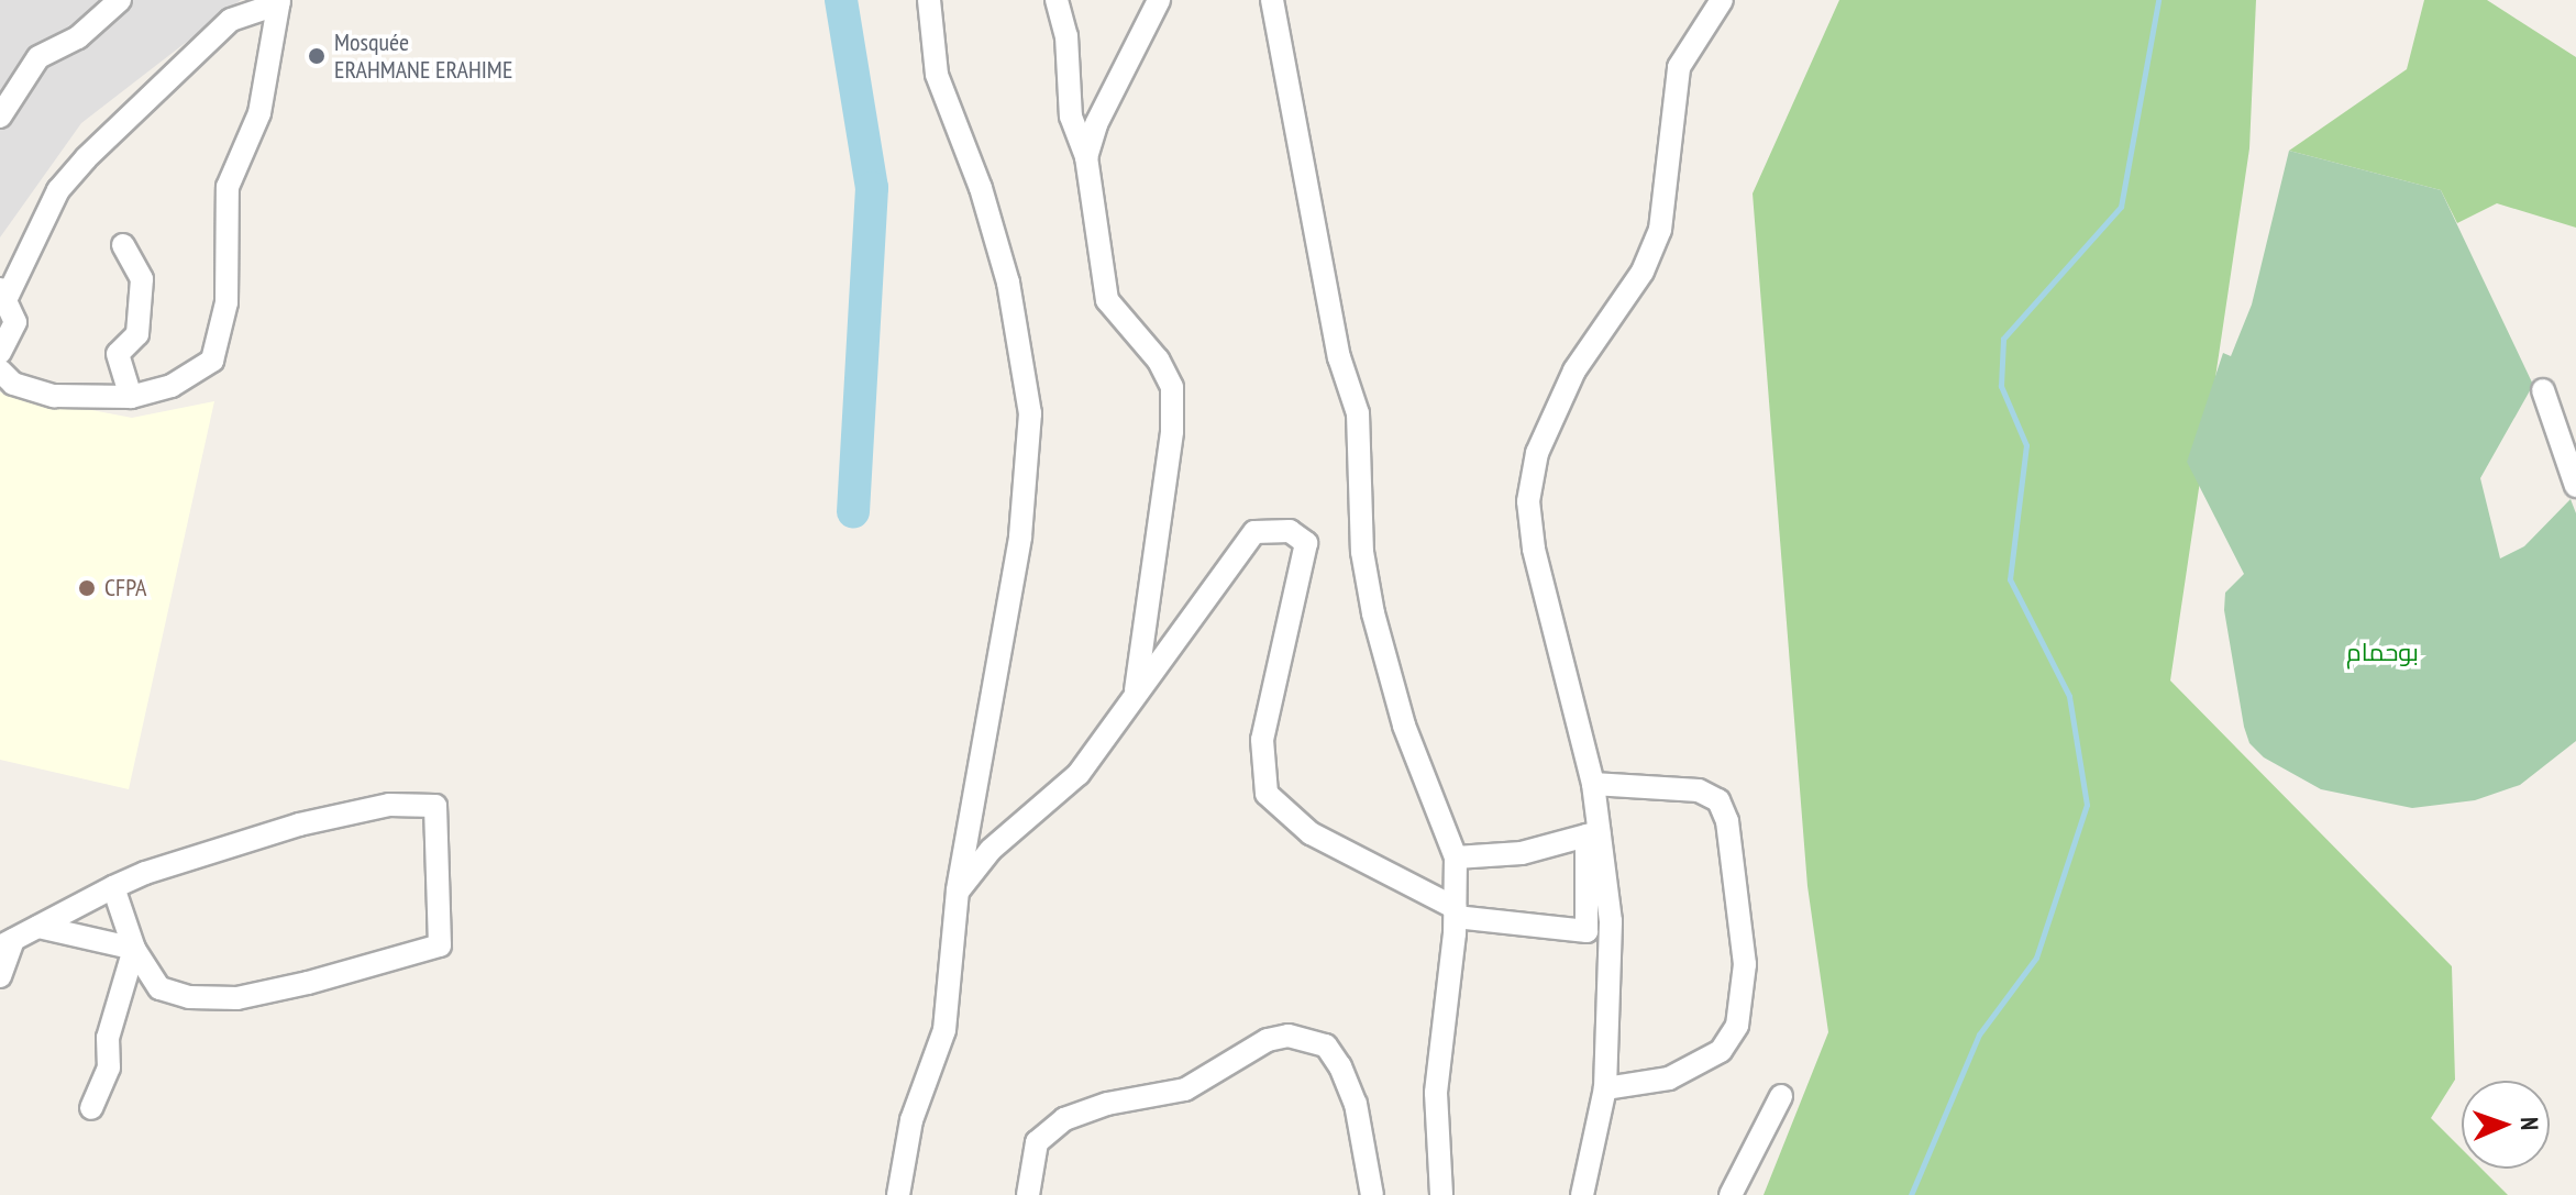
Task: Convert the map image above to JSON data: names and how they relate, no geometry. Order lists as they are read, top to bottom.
{
  "parks": ["بوحمام"],
  "places": ["Mosquée ERAHMANE ERAHIME", "CFPA"],
  "north": "right"
}
